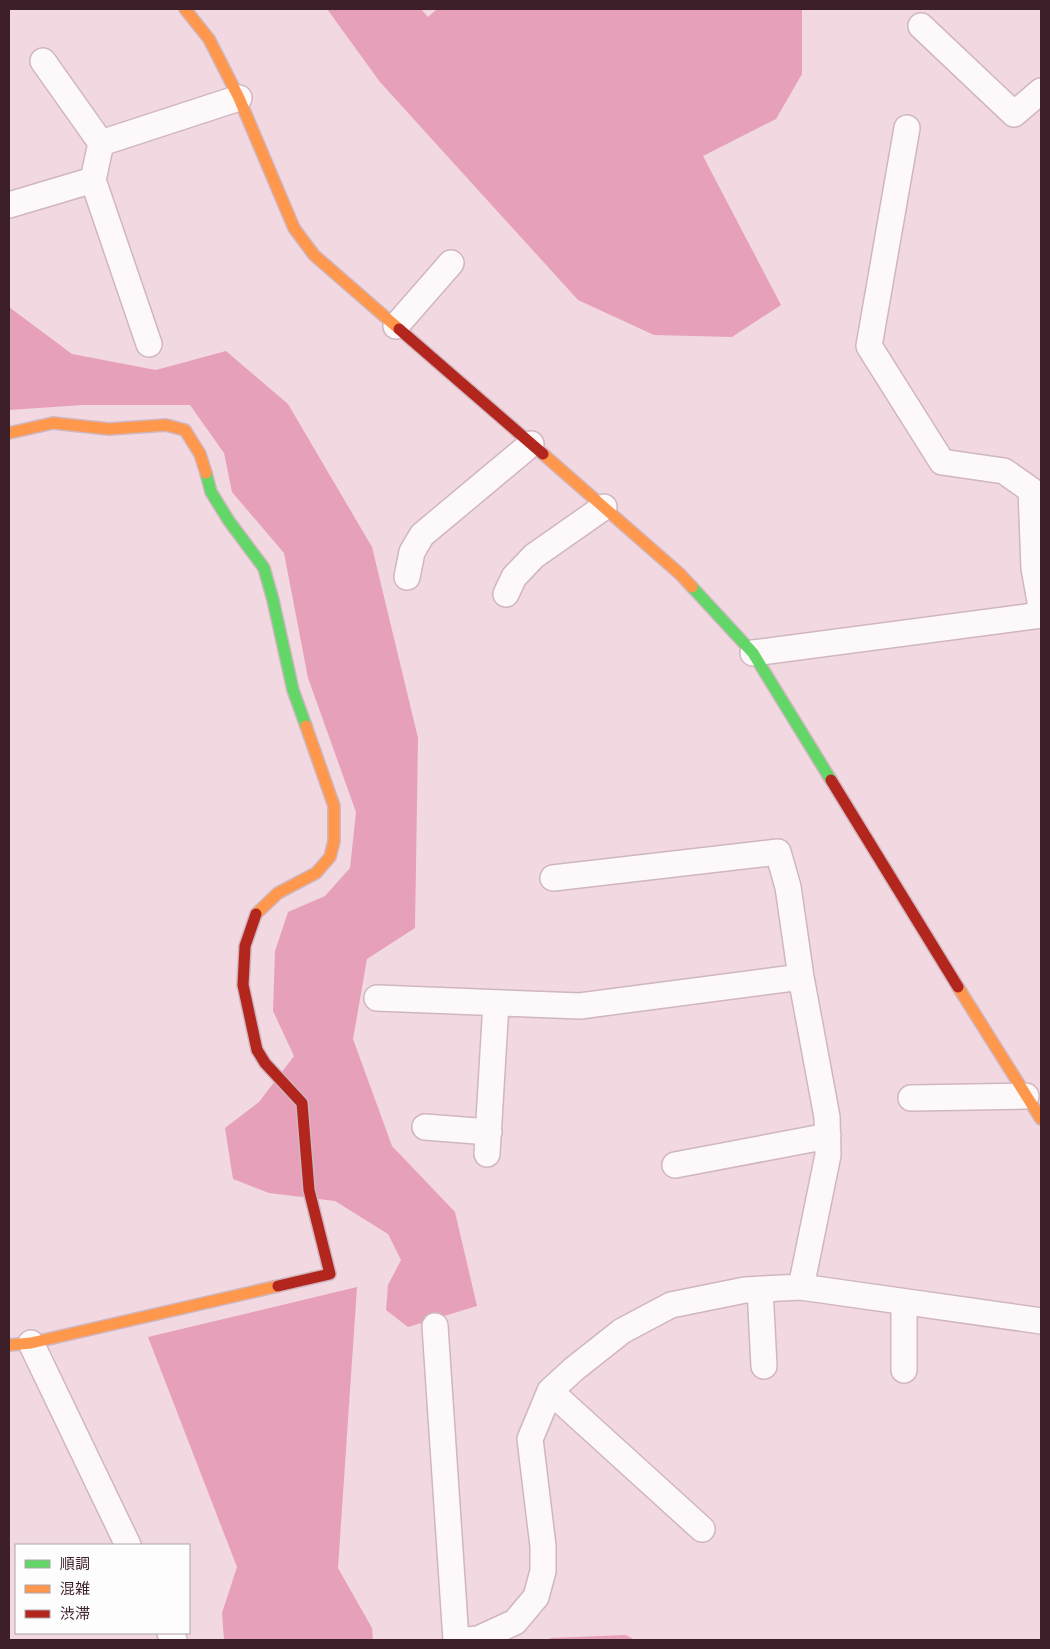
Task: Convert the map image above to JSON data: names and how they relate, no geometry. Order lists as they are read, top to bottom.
{
  "legend": ["順調", "混雑", "渋滞"]
}
